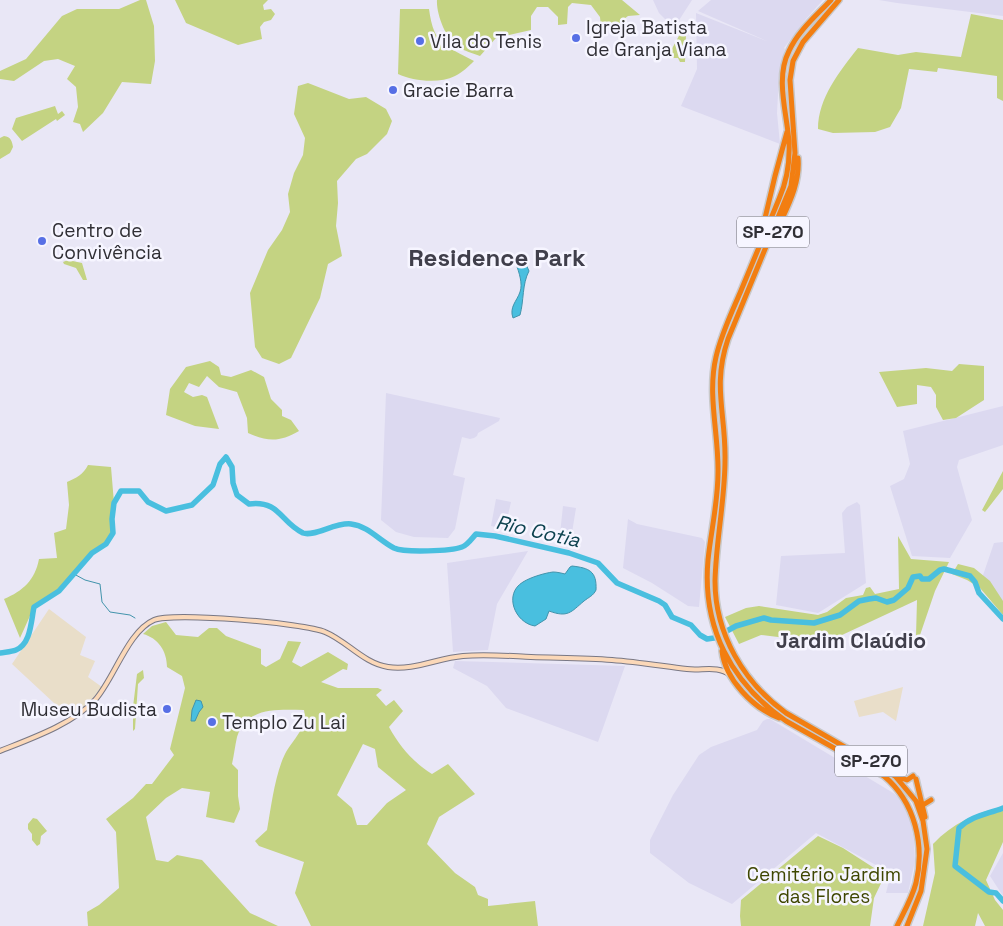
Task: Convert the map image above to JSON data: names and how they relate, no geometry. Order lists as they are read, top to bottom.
{
  "streets": {
    "highway": ["SP-270"]
  },
  "districts": ["Residence Park", "Jardim Claúdio"],
  "water": ["Rio Cotia"],
  "parks": ["Cemitério Jardim das Flores"],
  "places": [
    "Igreja Batista de Granja Viana",
    "Vila do Tenis",
    "Gracie Barra",
    "Centro de Convivência",
    "Museu Budista",
    "Templo Zu Lai"
  ]
}
